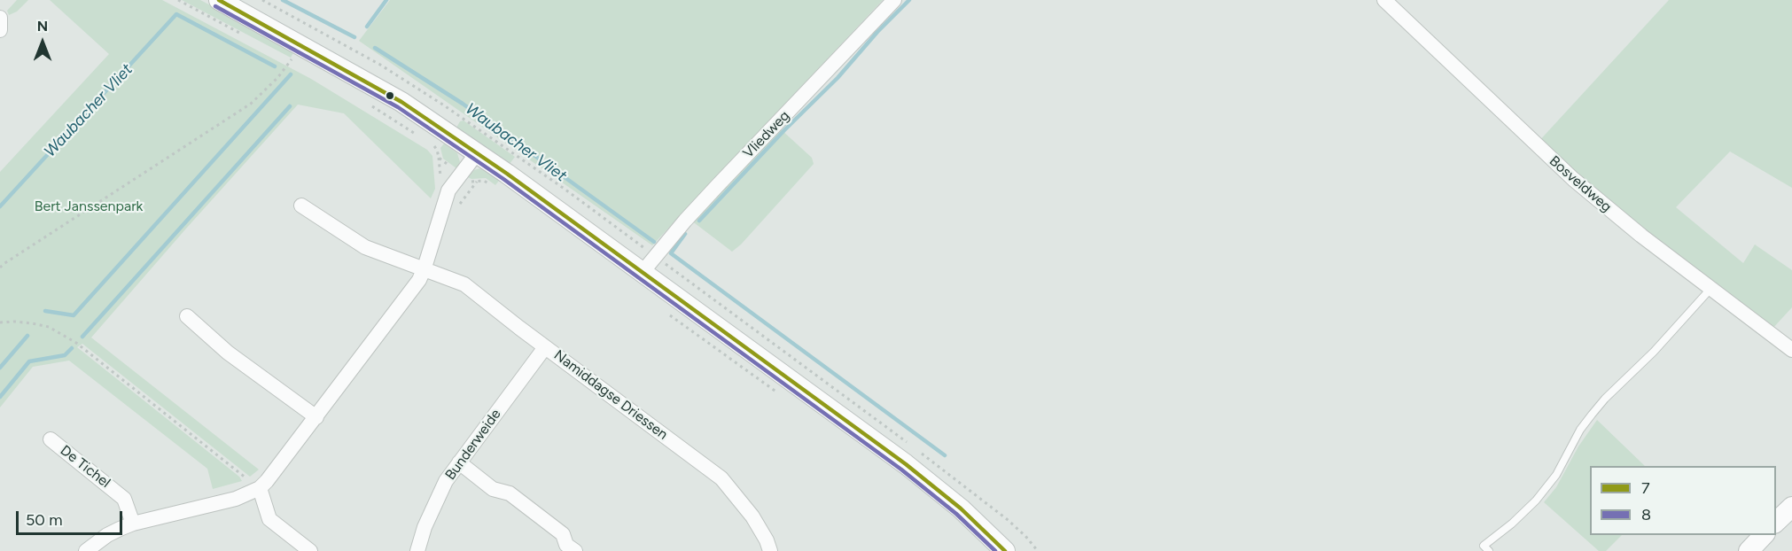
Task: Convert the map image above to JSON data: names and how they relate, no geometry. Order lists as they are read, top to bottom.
{
  "streets": {
    "street": [
      "Vliedweg",
      "Bosveldweg",
      "Namiddagse Driessen",
      "Bunderweide",
      "De Tichel"
    ]
  },
  "crossings": [
    ["Namiddagse Driessen", "Bunderweide"]
  ],
  "water": ["Waubacher Vliet"],
  "parks": ["Bert Janssenpark"],
  "lines": ["transit line 7", "transit line 8"],
  "legend": ["7", "8"],
  "scale_bar": "50 m",
  "north": "top"
}
